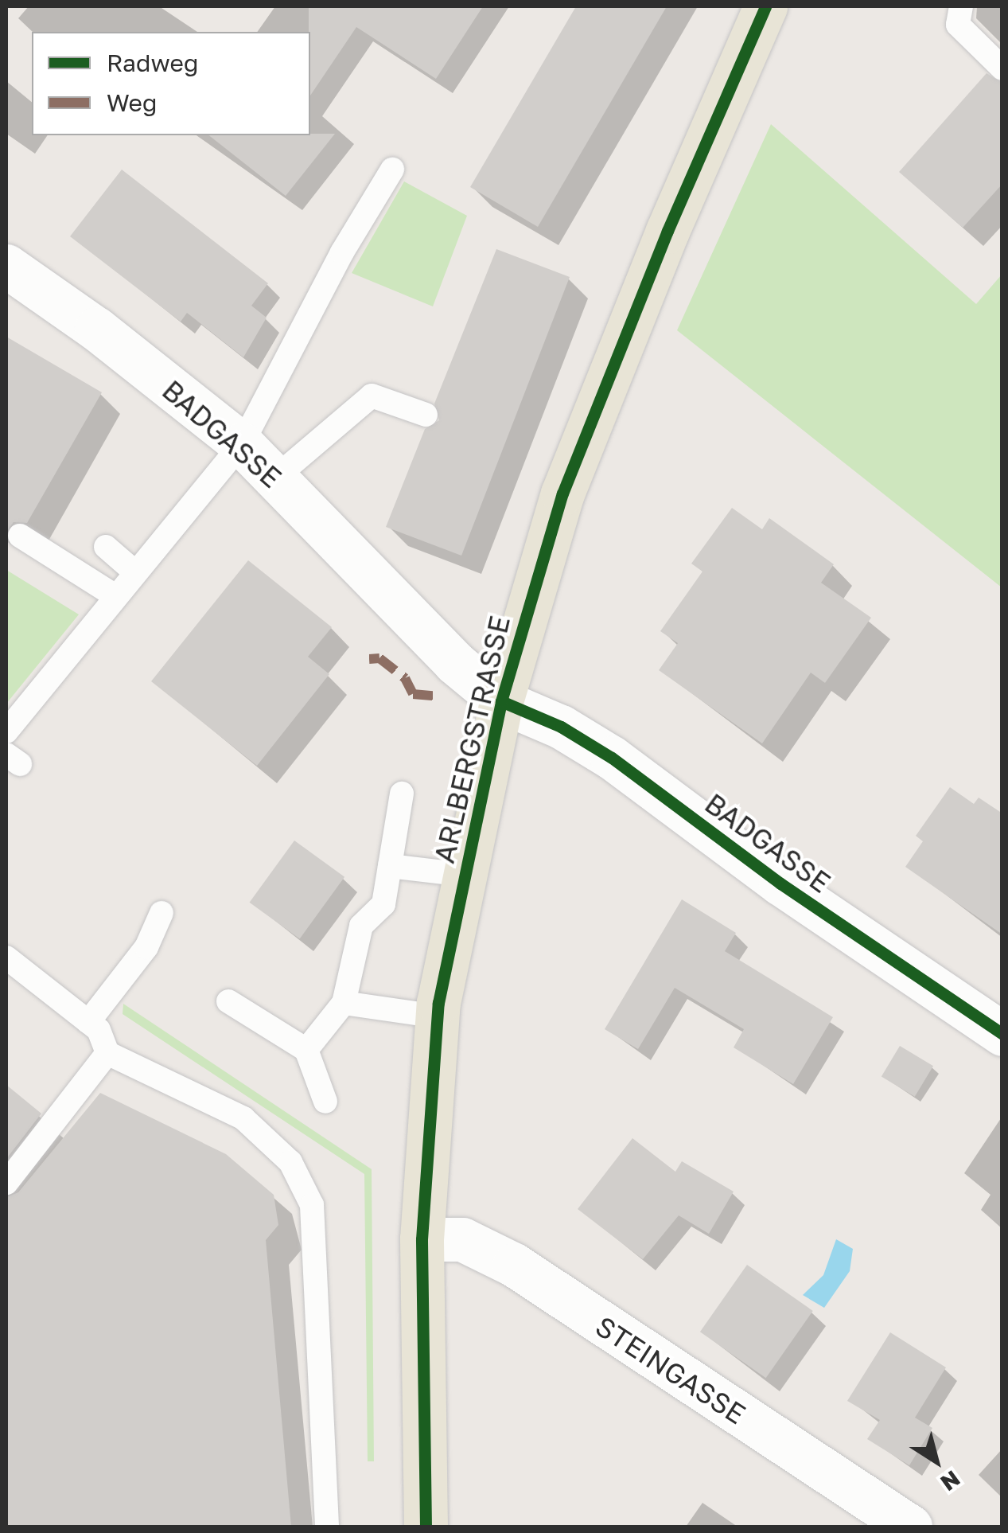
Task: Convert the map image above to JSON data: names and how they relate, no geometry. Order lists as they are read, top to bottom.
{
  "streets": {
    "main road": ["ARLBERGSTRASSE"],
    "street": ["BADGASSE", "STEINGASSE"]
  },
  "crossings": [
    ["BADGASSE", "ARLBERGSTRASSE"],
    ["ARLBERGSTRASSE", "STEINGASSE"]
  ],
  "legend": ["Radweg", "Weg"],
  "north": "bottom right"
}
